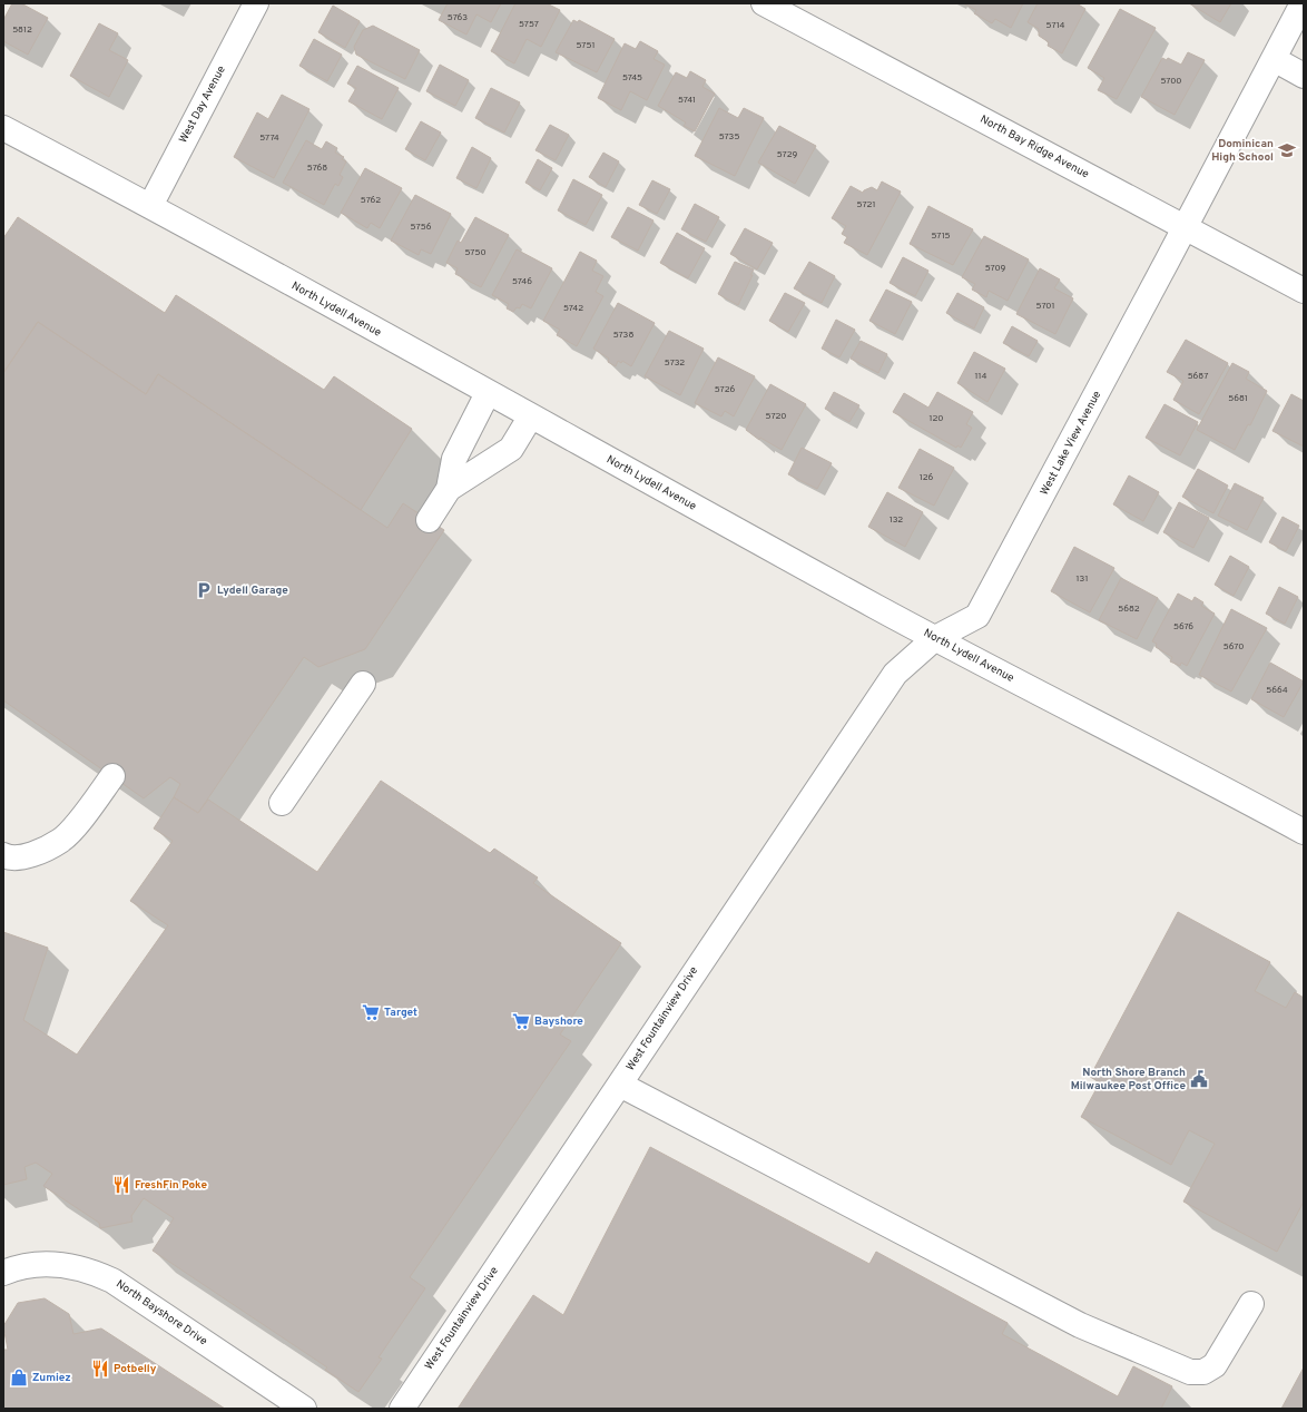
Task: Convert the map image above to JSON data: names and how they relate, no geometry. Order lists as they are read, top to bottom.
{
  "streets": {
    "street": [
      "West Day Avenue",
      "North Bay Ridge Avenue",
      "North Lydell Avenue",
      "West Lake View Avenue",
      "West Fountainview Drive",
      "North Bayshore Drive"
    ]
  },
  "crossings": [
    ["West Day Avenue", "North Lydell Avenue"],
    ["North Bay Ridge Avenue", "West Lake View Avenue"],
    ["North Lydell Avenue", "West Lake View Avenue"],
    ["North Lydell Avenue", "West Fountainview Drive"],
    ["West Lake View Avenue", "West Fountainview Drive"]
  ],
  "places": {
    "school or university": ["Dominican High School"],
    "parking": ["Lydell Garage"],
    "supermarket": ["Target", "Bayshore"],
    "public building": ["North Shore Branch Milwaukee Post Office"],
    "restaurant": ["FreshFin Poke", "Potbelly"],
    "shop": ["Zumiez"]
  },
  "house_numbers": [
    "5763",
    "5757",
    "5714",
    "5812",
    "5751",
    "5745",
    "5700",
    "5741",
    "5735",
    "5774",
    "5729",
    "5768",
    "5762",
    "5721",
    "5756",
    "5715",
    "5750",
    "5709",
    "5746",
    "5701",
    "5742",
    "5738",
    "5732",
    "114",
    "5687",
    "5726",
    "5681",
    "5720",
    "120",
    "126",
    "132",
    "131",
    "5682",
    "5676",
    "5670",
    "5664"
  ]
}
